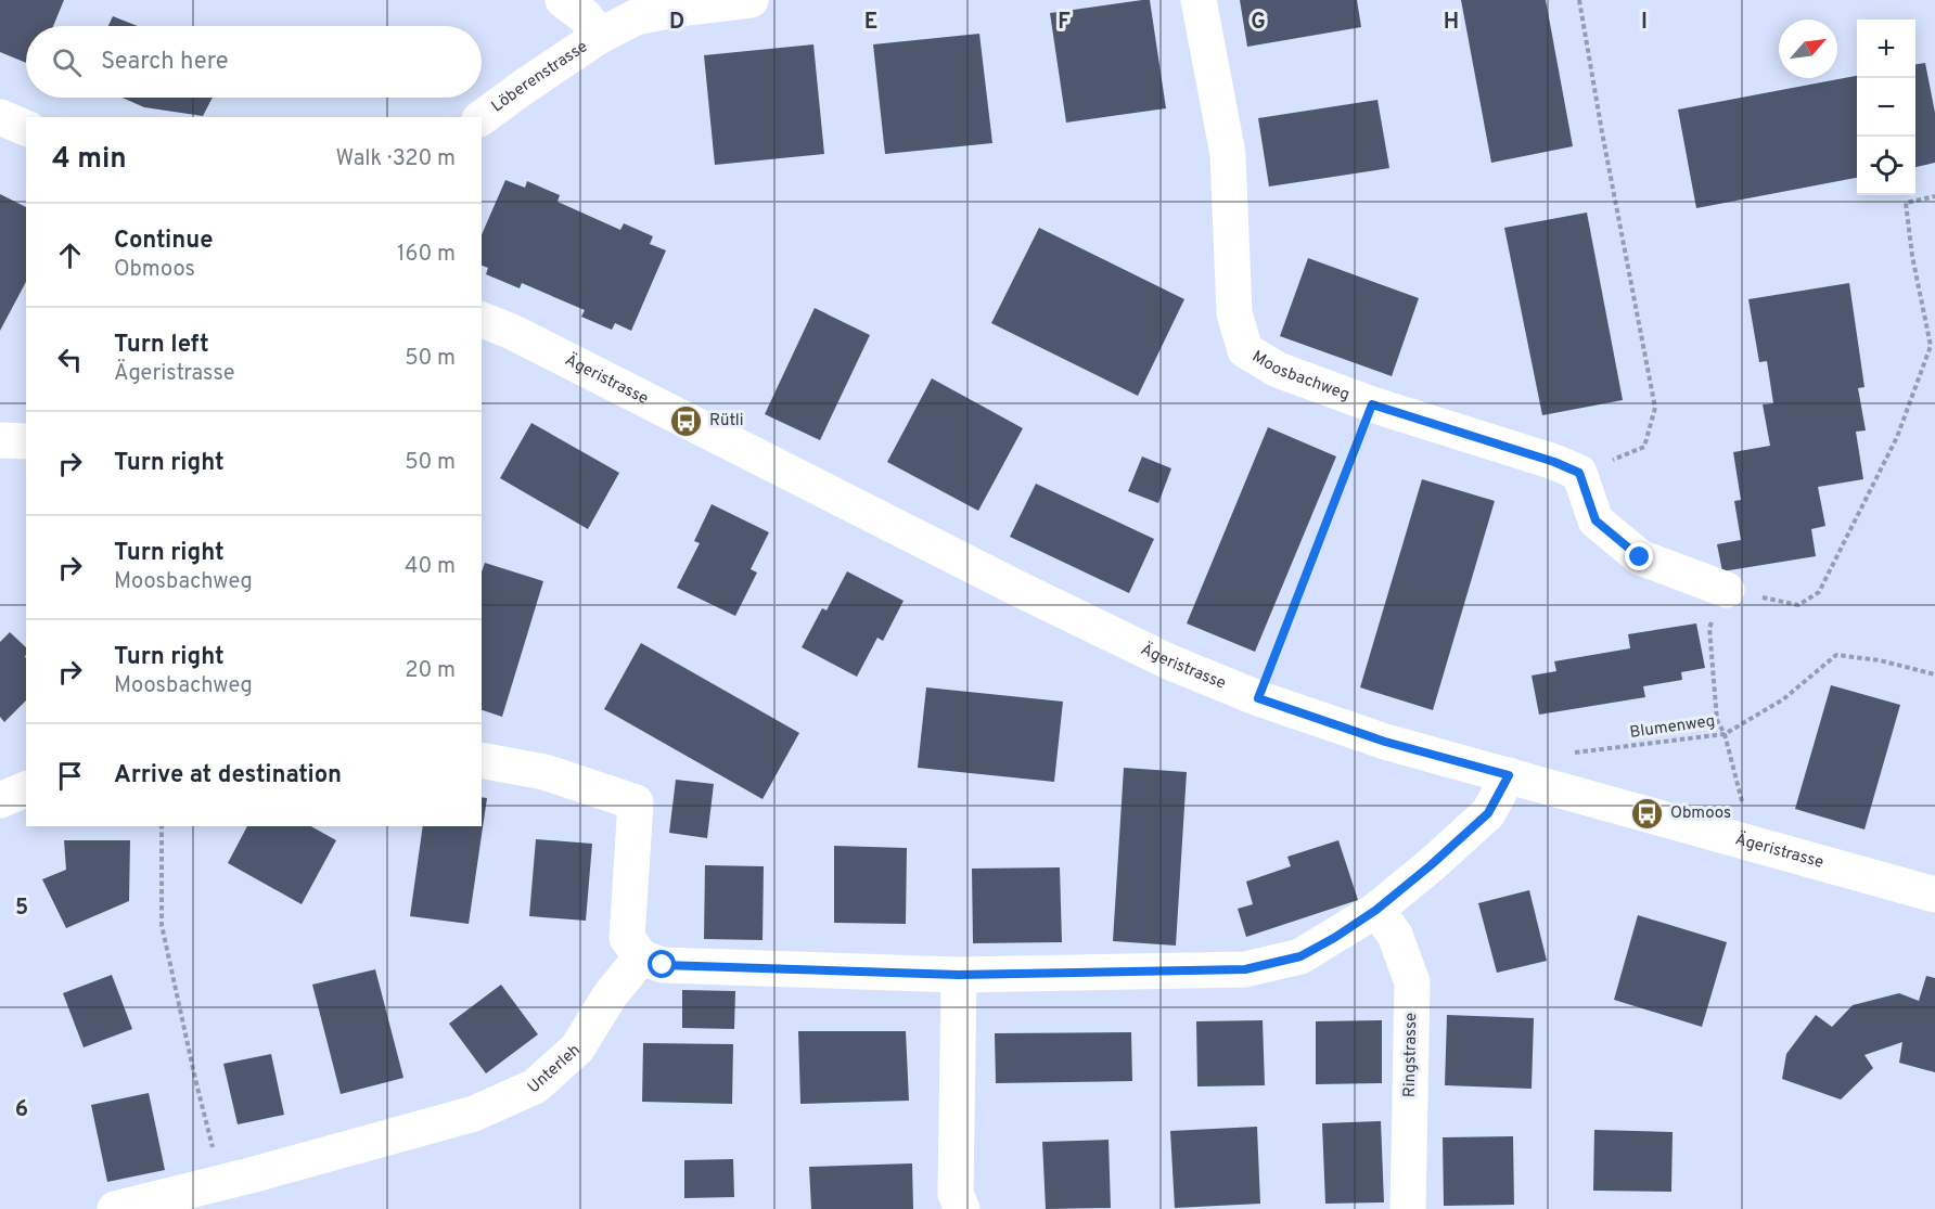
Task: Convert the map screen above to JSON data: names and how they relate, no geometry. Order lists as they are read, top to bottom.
{
  "streets": {
    "street": [
      "Löberenstrasse",
      "Moosbachweg",
      "Ägeristrasse",
      "Ringstrasse",
      "Unterleh"
    ],
    "path": ["Blumenweg"]
  },
  "places": {
    "bus stop": ["Rütli", "Obmoos"]
  },
  "north": "top right",
  "page": {
    "map_buttons": ["+", "−"],
    "search": "Search here",
    "heading": ["4 min", "Walk · 320 m"],
    "list": [
      ["Continue", "Obmoos", "160 m"],
      ["Turn left", "Ägeristrasse", "50 m"],
      ["Turn right", "50 m"],
      ["Turn right", "Moosbachweg", "40 m"],
      ["Turn right", "Moosbachweg", "20 m"],
      "Arrive at destination"
    ]
  },
  "grid": {
    "columns": [
      "D",
      "E",
      "F",
      "G",
      "H",
      "I"
    ],
    "rows": ["5", "6"]
  }
}
